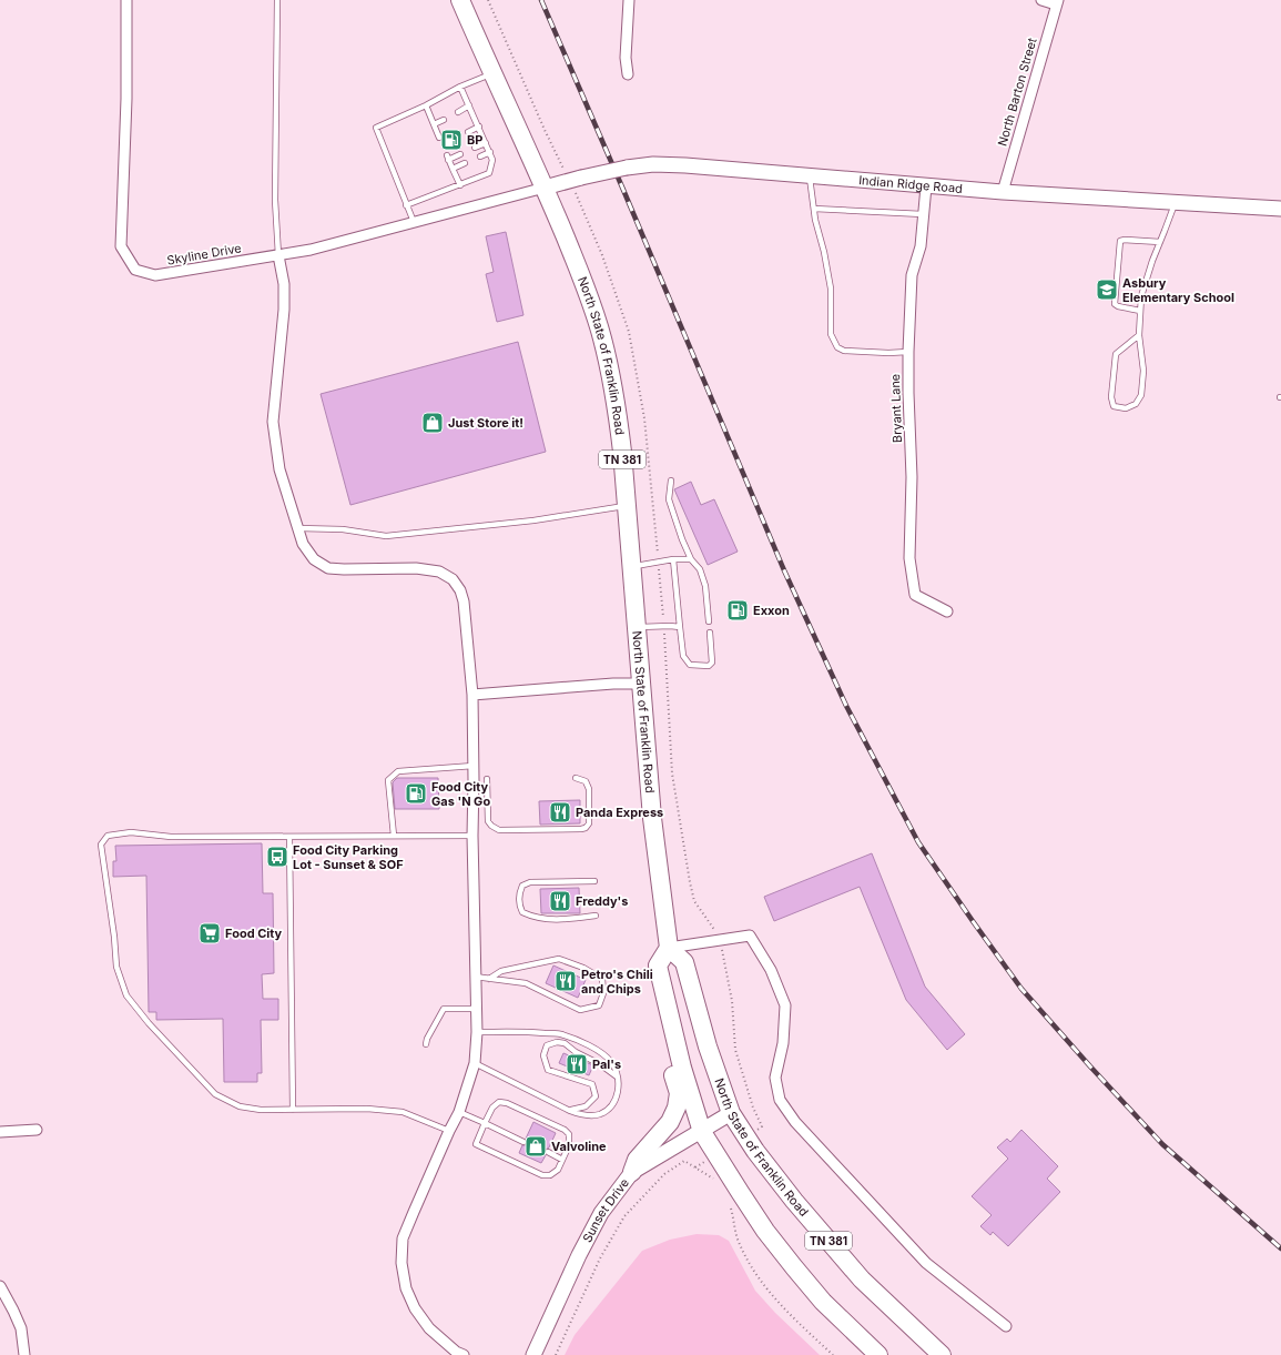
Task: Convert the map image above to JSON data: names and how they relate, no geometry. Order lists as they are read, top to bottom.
{
  "streets": {
    "highway": ["North State of Franklin Road", "TN 381"],
    "street": [
      "North Barton Street",
      "Indian Ridge Road",
      "Skyline Drive",
      "Bryant Lane",
      "Sunset Drive"
    ]
  },
  "crossings": [
    ["North Barton Street", "Indian Ridge Road"],
    ["Indian Ridge Road", "Skyline Drive"],
    ["Indian Ridge Road", "North State of Franklin Road"],
    ["Indian Ridge Road", "Bryant Lane"],
    ["Skyline Drive", "North State of Franklin Road"],
    ["North State of Franklin Road", "Sunset Drive"]
  ],
  "places": {
    "fuel station": ["BP", "Exxon", "Food City Gas 'N Go"],
    "school or university": ["Asbury Elementary School"],
    "shop": ["Just Store it!", "Valvoline"],
    "restaurant": [
      "Panda Express",
      "Freddy's",
      "Petro's Chili and Chips",
      "Pal's"
    ],
    "bus stop": ["Food City Parking Lot - Sunset & SOF"],
    "supermarket": ["Food City"]
  }
}
